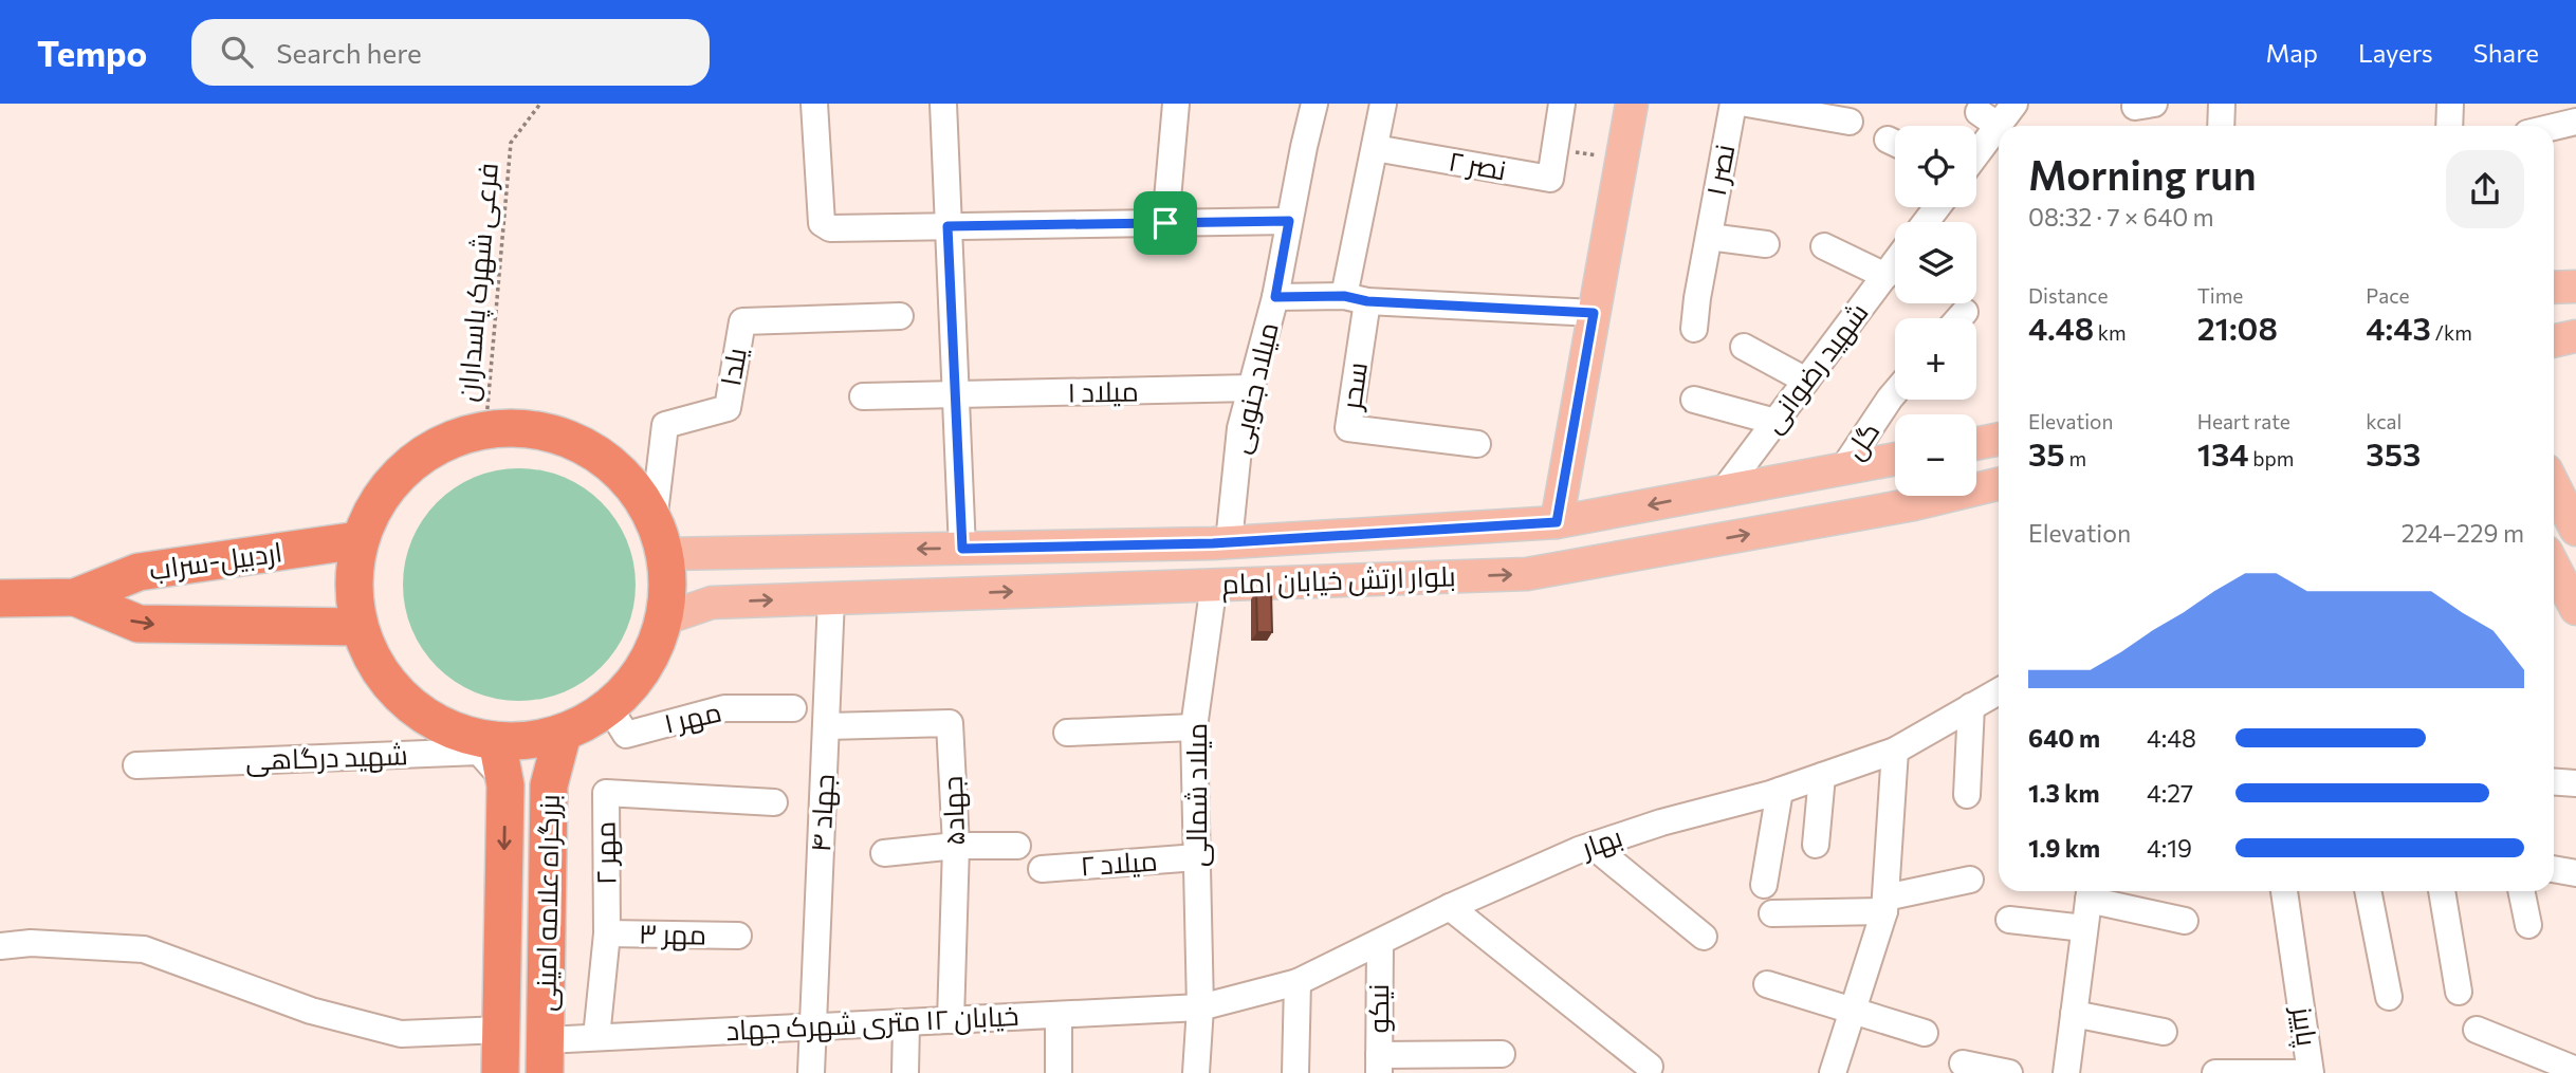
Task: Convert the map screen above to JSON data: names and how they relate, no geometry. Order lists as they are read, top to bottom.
{
  "streets": {
    "highway": ["اردبیل-سراب", "بزرگراه علامه امینی"],
    "main road": ["بلوار ارتش خیابان امام"],
    "street": [
      "نصر ۲",
      "نصر ۱",
      "یلدا",
      "شهید رضوانی",
      "سحر",
      "میلاد جنوبی",
      "میلاد ۱",
      "گل",
      "مهر ۱",
      "شهید درگاهی",
      "میلاد شمالی",
      "جهاد۵",
      "جهاد ۴",
      "بهار",
      "مهر ۲",
      "میلاد ۲",
      "مهر ۳",
      "نیکو",
      "خیابان ۱۲ متری شهرک جهاد",
      "پاییز"
    ],
    "path": ["فرعی شهرک پاسداران"]
  },
  "crossings": [
    ["یلدا", "بلوار ارتش خیابان امام"],
    ["شهید رضوانی", "بلوار ارتش خیابان امام"],
    ["میلاد جنوبی", "میلاد ۱"],
    ["میلاد جنوبی", "بلوار ارتش خیابان امام"],
    ["گل", "بلوار ارتش خیابان امام"],
    ["بلوار ارتش خیابان امام", "میلاد شمالی"],
    ["بلوار ارتش خیابان امام", "جهاد ۴"],
    ["شهید درگاهی", "بزرگراه علامه امینی"],
    ["میلاد شمالی", "بهار"],
    ["میلاد شمالی", "میلاد ۲"],
    ["میلاد شمالی", "خیابان ۱۲ متری شهرک جهاد"],
    ["جهاد۵", "جهاد ۴"],
    ["جهاد۵", "خیابان ۱۲ متری شهرک جهاد"],
    ["جهاد ۴", "خیابان ۱۲ متری شهرک جهاد"],
    ["بهار", "نیکو"],
    ["بهار", "خیابان ۱۲ متری شهرک جهاد"],
    ["مهر ۲", "مهر ۳"],
    ["مهر ۲", "خیابان ۱۲ متری شهرک جهاد"],
    ["بزرگراه علامه امینی", "خیابان ۱۲ متری شهرک جهاد"]
  ],
  "page": {
    "header": "Tempo",
    "search": "Search here",
    "nav": ["Map", "Layers", "Share"],
    "map_buttons": ["+", "−"],
    "heading": ["Morning run", "08:32 · 7 × 640 m"],
    "stats": [
      ["Distance", "4.48 km"],
      ["Time", "21:08"],
      ["Pace", "4:43 /km"],
      ["Elevation", "35 m"],
      ["Heart rate", "134 bpm"],
      ["kcal", "353"]
    ],
    "chart": ["Elevation", "224–229 m"],
    "list": [
      {
        "name": "640 m",
        "note": "4:48"
      },
      {
        "name": "1.3 km",
        "note": "4:27"
      },
      {
        "name": "1.9 km",
        "note": "4:19"
      }
    ]
  }
}
